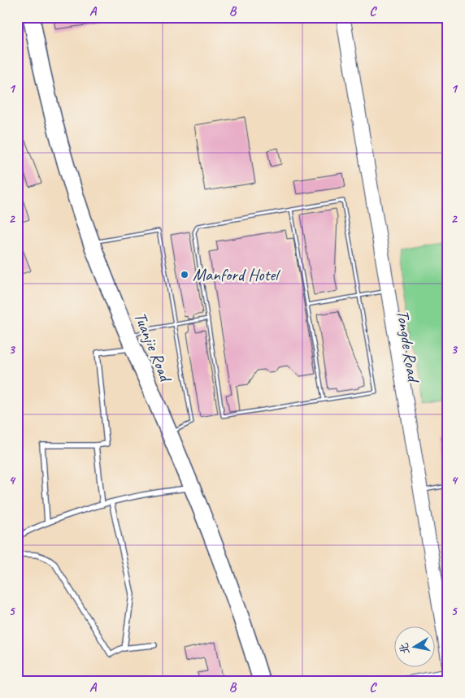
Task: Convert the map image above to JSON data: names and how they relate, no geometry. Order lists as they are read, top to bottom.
{
  "streets": {
    "highway": ["Tuanjie Road"],
    "main road": ["Tongde Road"]
  },
  "places": ["Manford Hotel"],
  "north": "left",
  "grid": {
    "columns": ["A", "B", "C"],
    "rows": [
      "1",
      "2",
      "3",
      "4",
      "5"
    ]
  }
}
